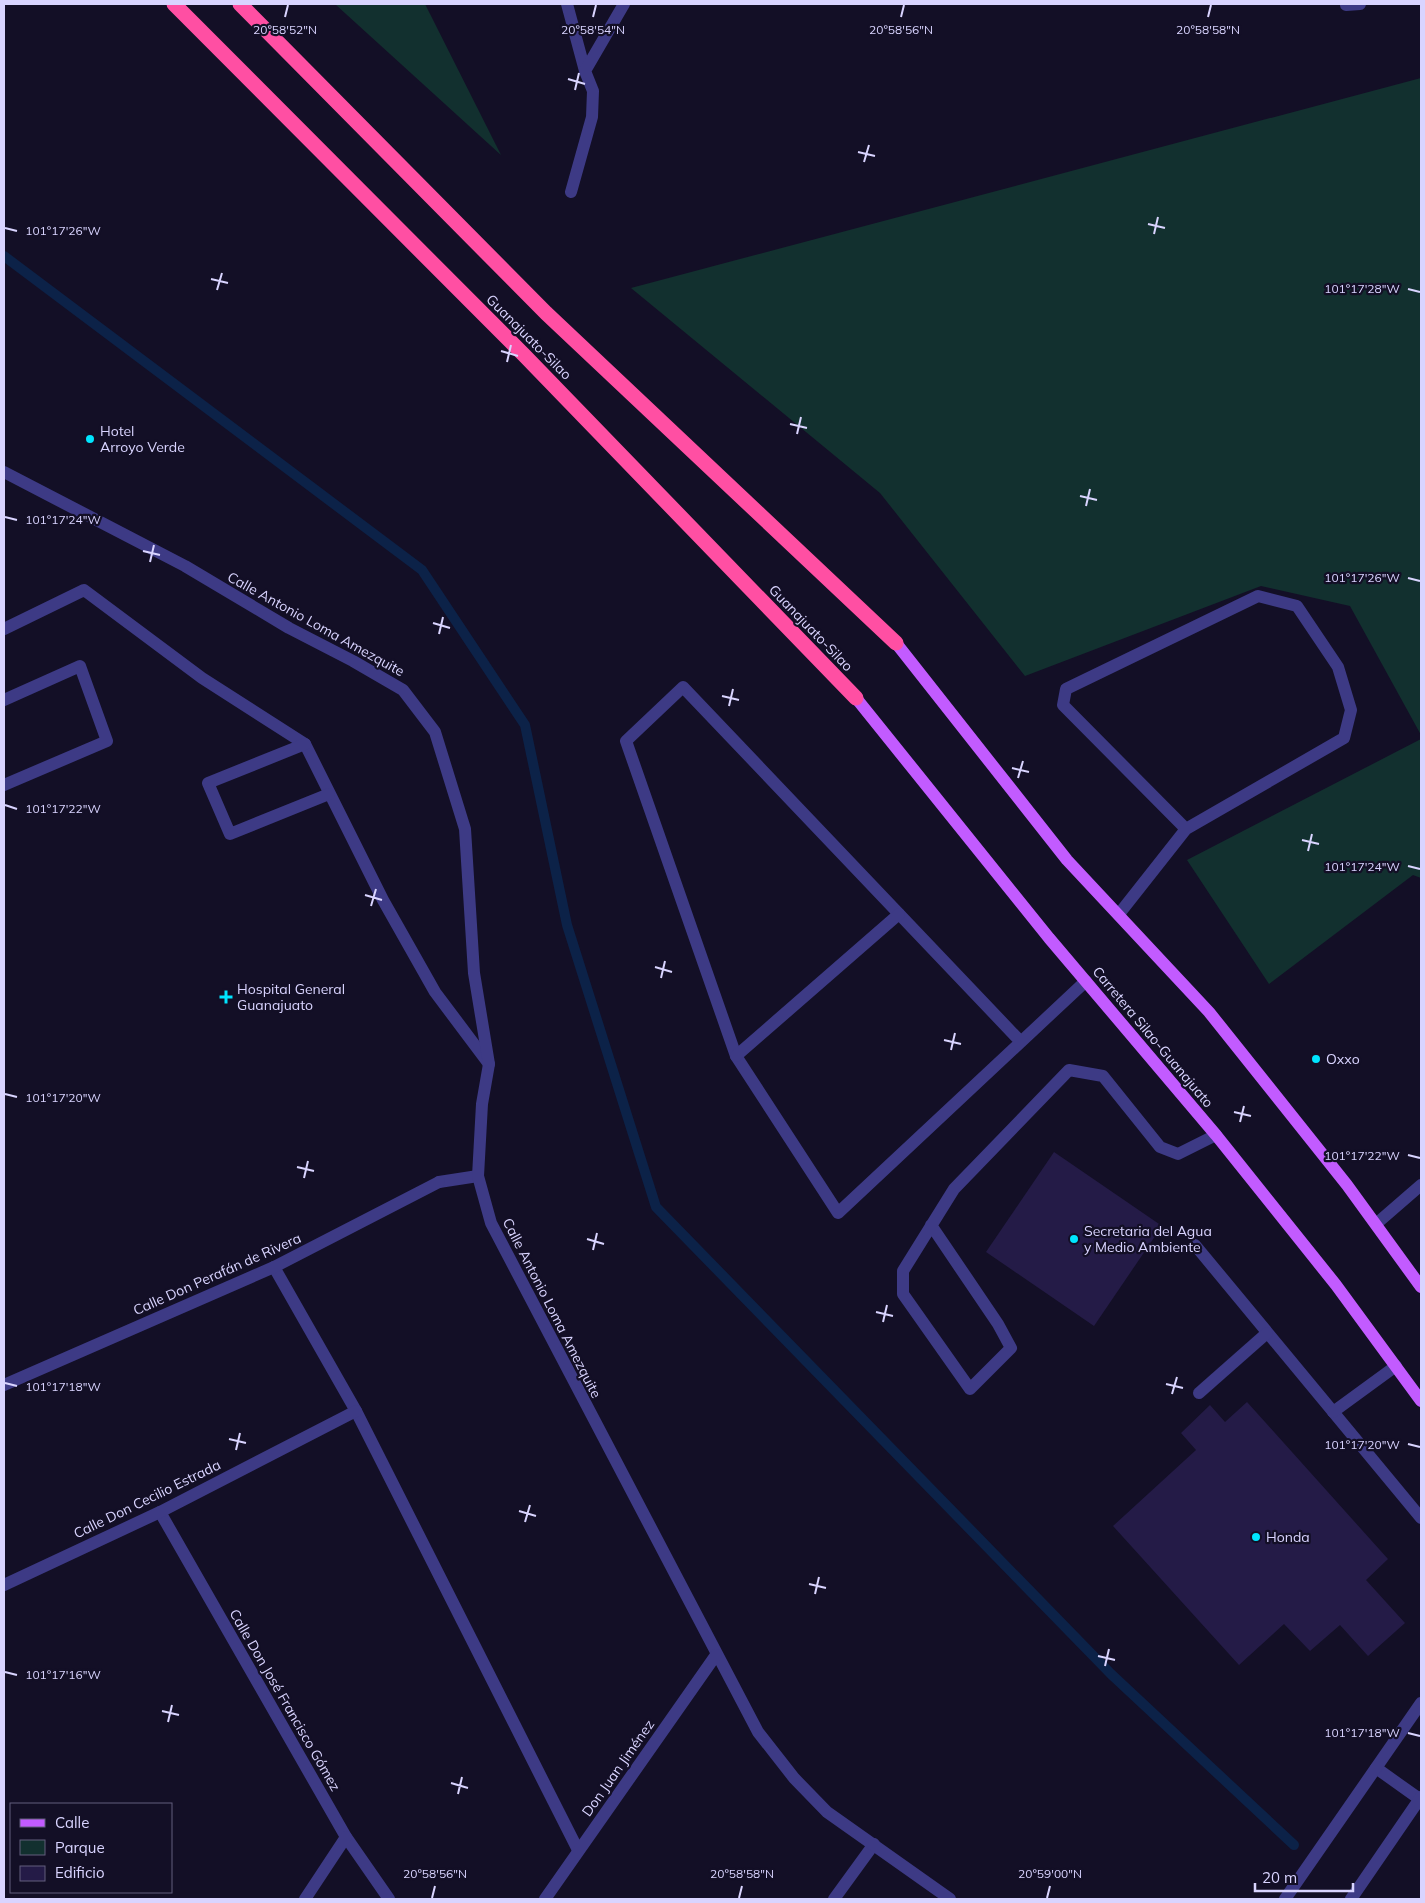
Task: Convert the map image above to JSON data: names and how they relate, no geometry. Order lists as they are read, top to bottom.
{
  "streets": {
    "highway": ["Guanajuato-Silao"],
    "main road": ["Carretera Silao-Guanajuato"],
    "street": [
      "Calle Antonio Loma Amezquite",
      "Calle Don Perafán de Rivera",
      "Calle Don Cecilio Estrada",
      "Calle Don José Francisco Gómez",
      "Don Juan Jiménez"
    ]
  },
  "crossings": [
    ["Guanajuato-Silao", "Carretera Silao-Guanajuato"],
    ["Calle Antonio Loma Amezquite", "Calle Don Perafán de Rivera"],
    ["Calle Antonio Loma Amezquite", "Don Juan Jiménez"],
    ["Calle Don Cecilio Estrada", "Calle Don José Francisco Gómez"]
  ],
  "places": {
    "other": [
      "Hotel Arroyo Verde",
      "Oxxo",
      "Secretaria del Agua y Medio Ambiente",
      "Honda"
    ],
    "health": ["Hospital General Guanajuato"]
  },
  "legend": ["Calle", "Parque", "Edificio"],
  "scale_bar": "20 m",
  "coordinates": [
    "20°58'52\"N",
    "20°58'54\"N",
    "20°58'56\"N",
    "20°58'58\"N",
    "101°17'26\"W",
    "101°17'28\"W",
    "101°17'24\"W",
    "101°17'22\"W",
    "101°17'20\"W",
    "101°17'18\"W",
    "101°17'16\"W",
    "20°59'00\"N"
  ]
}
